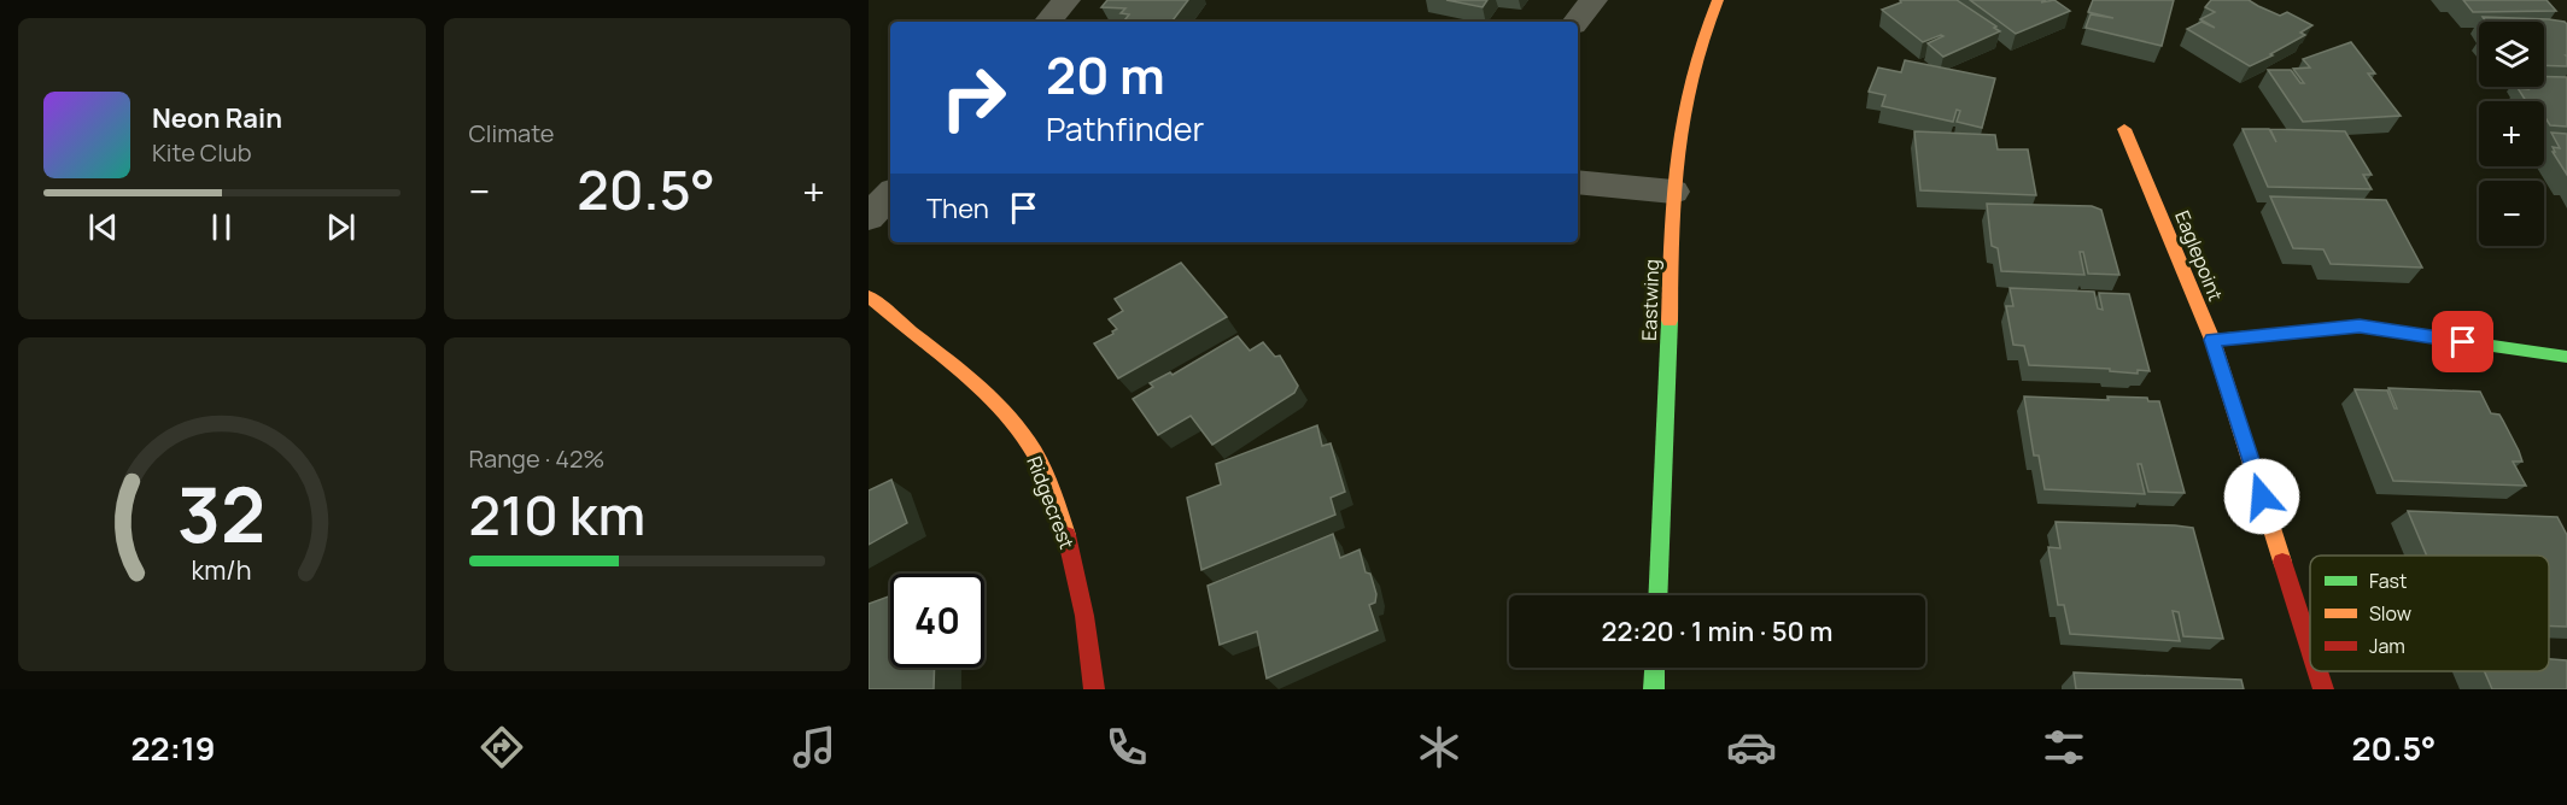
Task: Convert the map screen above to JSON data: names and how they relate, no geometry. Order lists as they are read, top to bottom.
{
  "streets": {
    "street": ["Eaglepoint", "Eastwing", "Ridgecrest"]
  },
  "legend": ["Fast", "Slow", "Jam"],
  "page": {
    "tile": [
      "Climate",
      ["Range · 42%", "210 km"]
    ],
    "map_buttons": ["+", "−"],
    "turn": ["20 m", "Pathfinder"],
    "song": ["Neon Rain", "Kite Club"],
    "heat": ["−", "20.5°", "+"],
    "then": "Then",
    "limit": "40",
    "trip": "22:20 · 1 min · 50 m",
    "tabs": ["22:19", "20.5°"],
    "gauge": ["32", "km/h"]
  }
}
